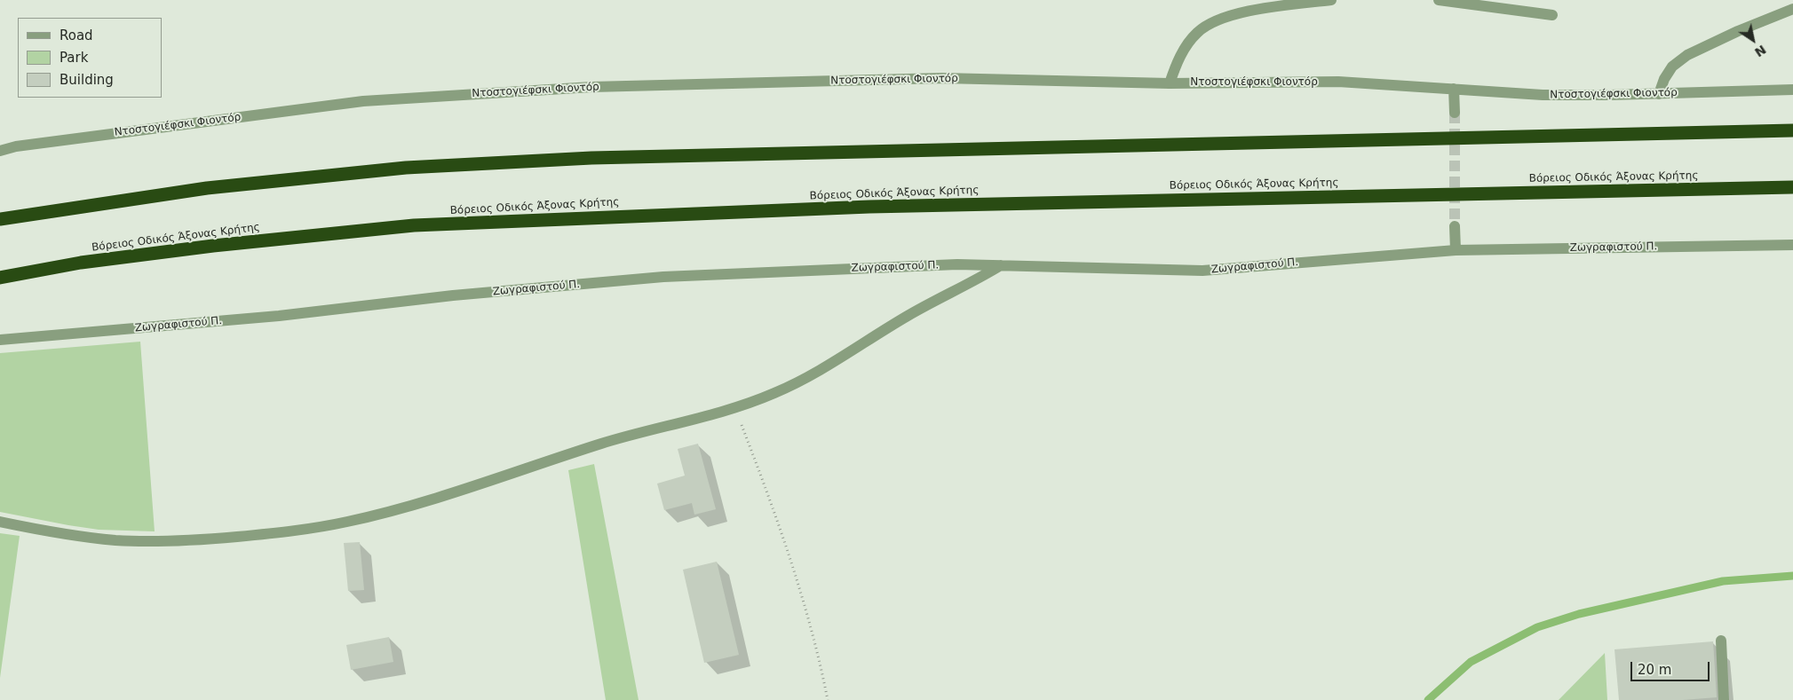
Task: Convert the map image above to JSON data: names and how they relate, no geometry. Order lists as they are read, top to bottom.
{
  "streets": {
    "highway": ["Βόρειος Οδικός Άξονας Κρήτης"],
    "street": ["Ντοστογιέφσκι Φιοντόρ", "Ζωγραφιστού Π."]
  },
  "legend": ["Road", "Park", "Building"],
  "scale_bar": "20 m",
  "north": "bottom right"
}
